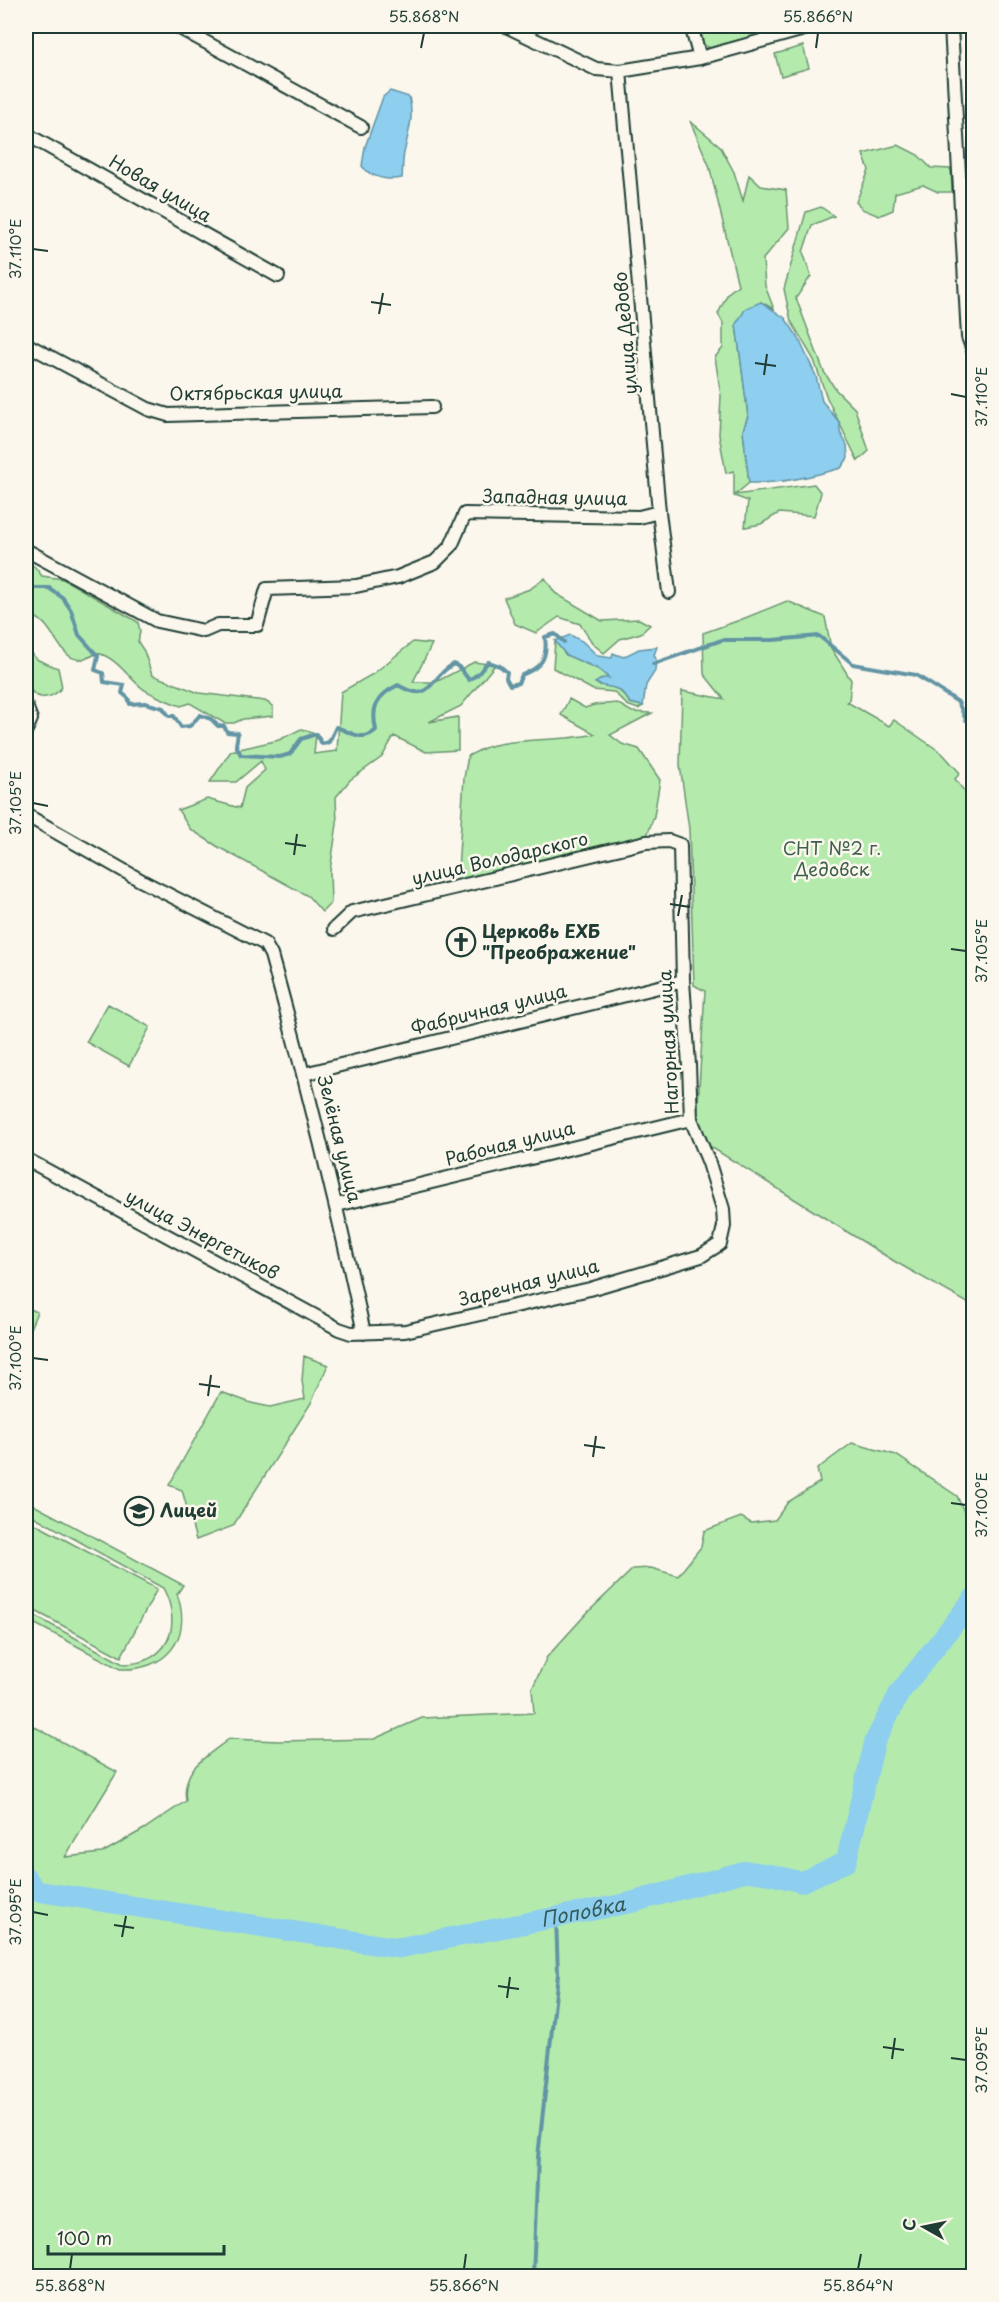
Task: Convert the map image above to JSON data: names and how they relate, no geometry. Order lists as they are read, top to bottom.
{
  "streets": {
    "street": [
      "Новая улица",
      "улица Дедово",
      "Октябрьская улица",
      "Западная улица",
      "улица Володарского",
      "Фабричная улица",
      "Нагорная улица",
      "Зелёная улица",
      "Рабочая улица",
      "улица Энергетиков",
      "Заречная улица"
    ]
  },
  "crossings": [
    ["улица Дедово", "Западная улица"],
    ["улица Володарского", "Нагорная улица"],
    ["Фабричная улица", "Нагорная улица"],
    ["Фабричная улица", "Зелёная улица"],
    ["Нагорная улица", "Рабочая улица"],
    ["Нагорная улица", "Заречная улица"],
    ["Зелёная улица", "Рабочая улица"],
    ["Зелёная улица", "улица Энергетиков"],
    ["Зелёная улица", "Заречная улица"],
    ["улица Энергетиков", "Заречная улица"]
  ],
  "water": ["Поповка"],
  "parks": ["СНТ №2 г. Дедовск"],
  "places": {
    "church": ["Церковь ЕХБ \"Преображение\""],
    "school or university": ["Лицей"]
  },
  "scale_bar": "100 m",
  "north": "left",
  "coordinates": [
    "55.868°N",
    "55.866°N",
    "37.110°E",
    "37.105°E",
    "37.100°E",
    "37.095°E",
    "55.864°N"
  ]
}
